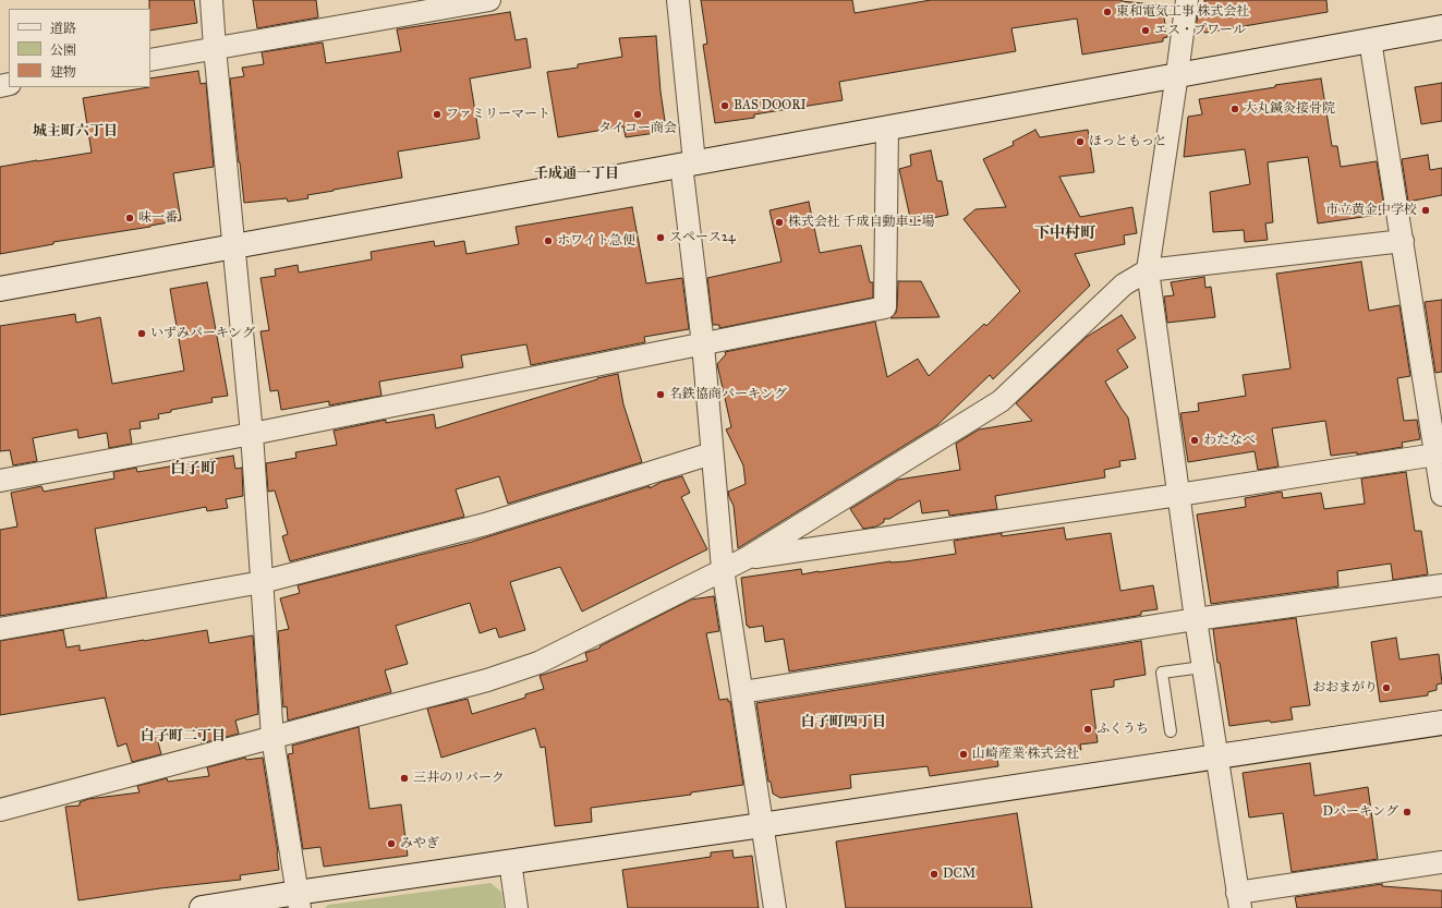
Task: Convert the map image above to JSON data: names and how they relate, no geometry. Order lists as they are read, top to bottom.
{
  "districts": [
    "城主町六丁目",
    "千成通一丁目",
    "下中村町",
    "白子町",
    "白子町四丁目",
    "白子町二丁目"
  ],
  "places": [
    "東和電気工事 株式会社",
    "エス・プワール",
    "BAS DOORI",
    "大丸鍼灸接骨院",
    "ファミリーマート",
    "タイコー商会",
    "ほっともっと",
    "市立黄金中学校",
    "味一番",
    "株式会社 千成自動車工場",
    "スペース24",
    "ホワイト急便",
    "いずみパーキング",
    "名鉄協商パーキング",
    "わたなべ",
    "おおまがり",
    "ふくうち",
    "山崎産業 株式会社",
    "三井のリパーク",
    "Dパーキング",
    "みやぎ",
    "DCM"
  ],
  "legend": ["道路", "公園", "建物"]
}
